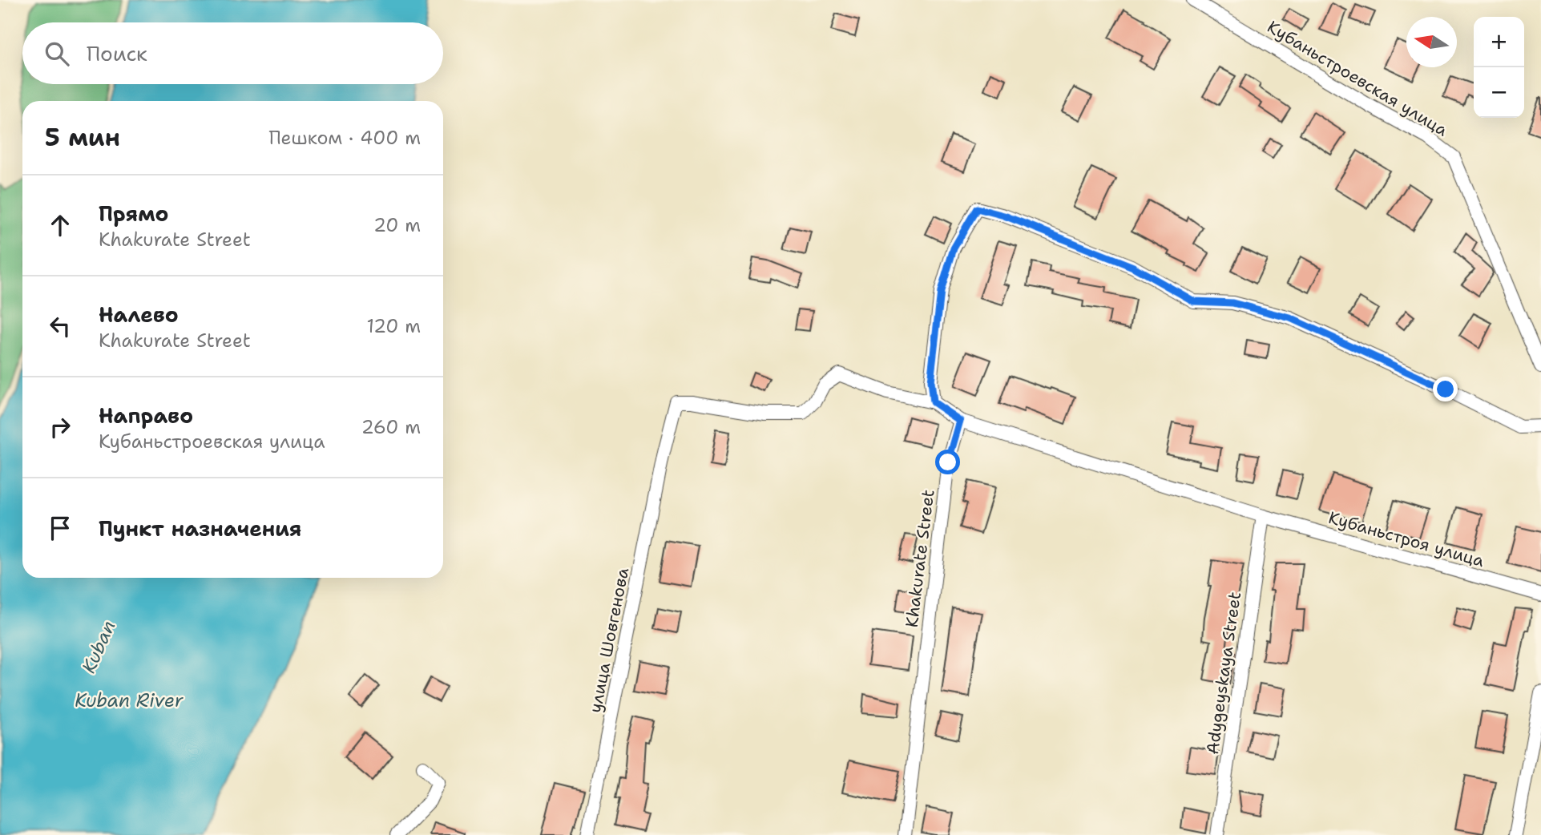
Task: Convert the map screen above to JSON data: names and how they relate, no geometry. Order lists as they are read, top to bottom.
{
  "streets": {
    "street": [
      "Кубаньстроевская улица",
      "Кубаньстроя улица",
      "Khakurate Street",
      "улица Шовгенова",
      "Adygeyskaya Street"
    ]
  },
  "crossings": [
    ["Кубаньстроя улица", "Khakurate Street"],
    ["Кубаньстроя улица", "Adygeyskaya Street"]
  ],
  "water": ["Kuban", "Kuban River"],
  "north": "left",
  "page": {
    "map_buttons": ["+", "−"],
    "search": "Поиск",
    "heading": ["5 мин", "Пешком · 400 m"],
    "list": [
      ["Прямо", "Khakurate Street", "20 m"],
      ["Налево", "Khakurate Street", "120 m"],
      ["Направо", "Кубаньстроевская улица", "260 m"],
      "Пункт назначения"
    ]
  }
}
